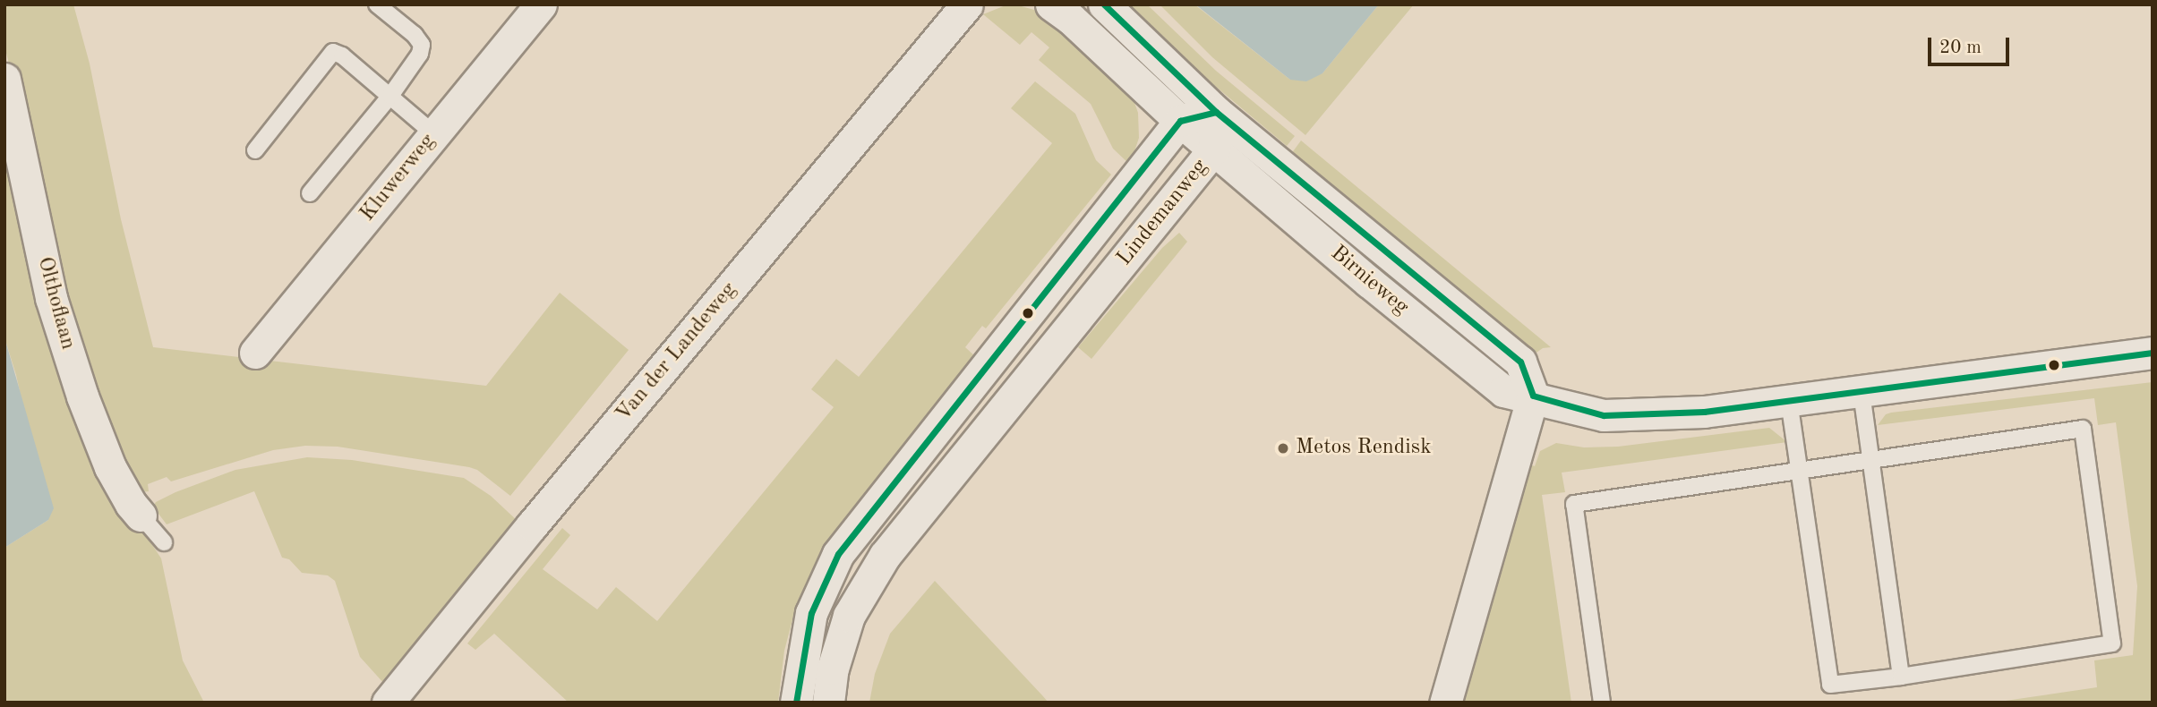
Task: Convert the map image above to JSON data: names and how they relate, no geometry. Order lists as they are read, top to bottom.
{
  "streets": {
    "street": [
      "Kluwerweg",
      "Lindemanweg",
      "Birnieweg",
      "Olthoflaan",
      "Van der Landeweg"
    ]
  },
  "crossings": [
    ["Lindemanweg", "Birnieweg"]
  ],
  "places": ["Metos Rendisk"],
  "scale_bar": "20 m"
}
